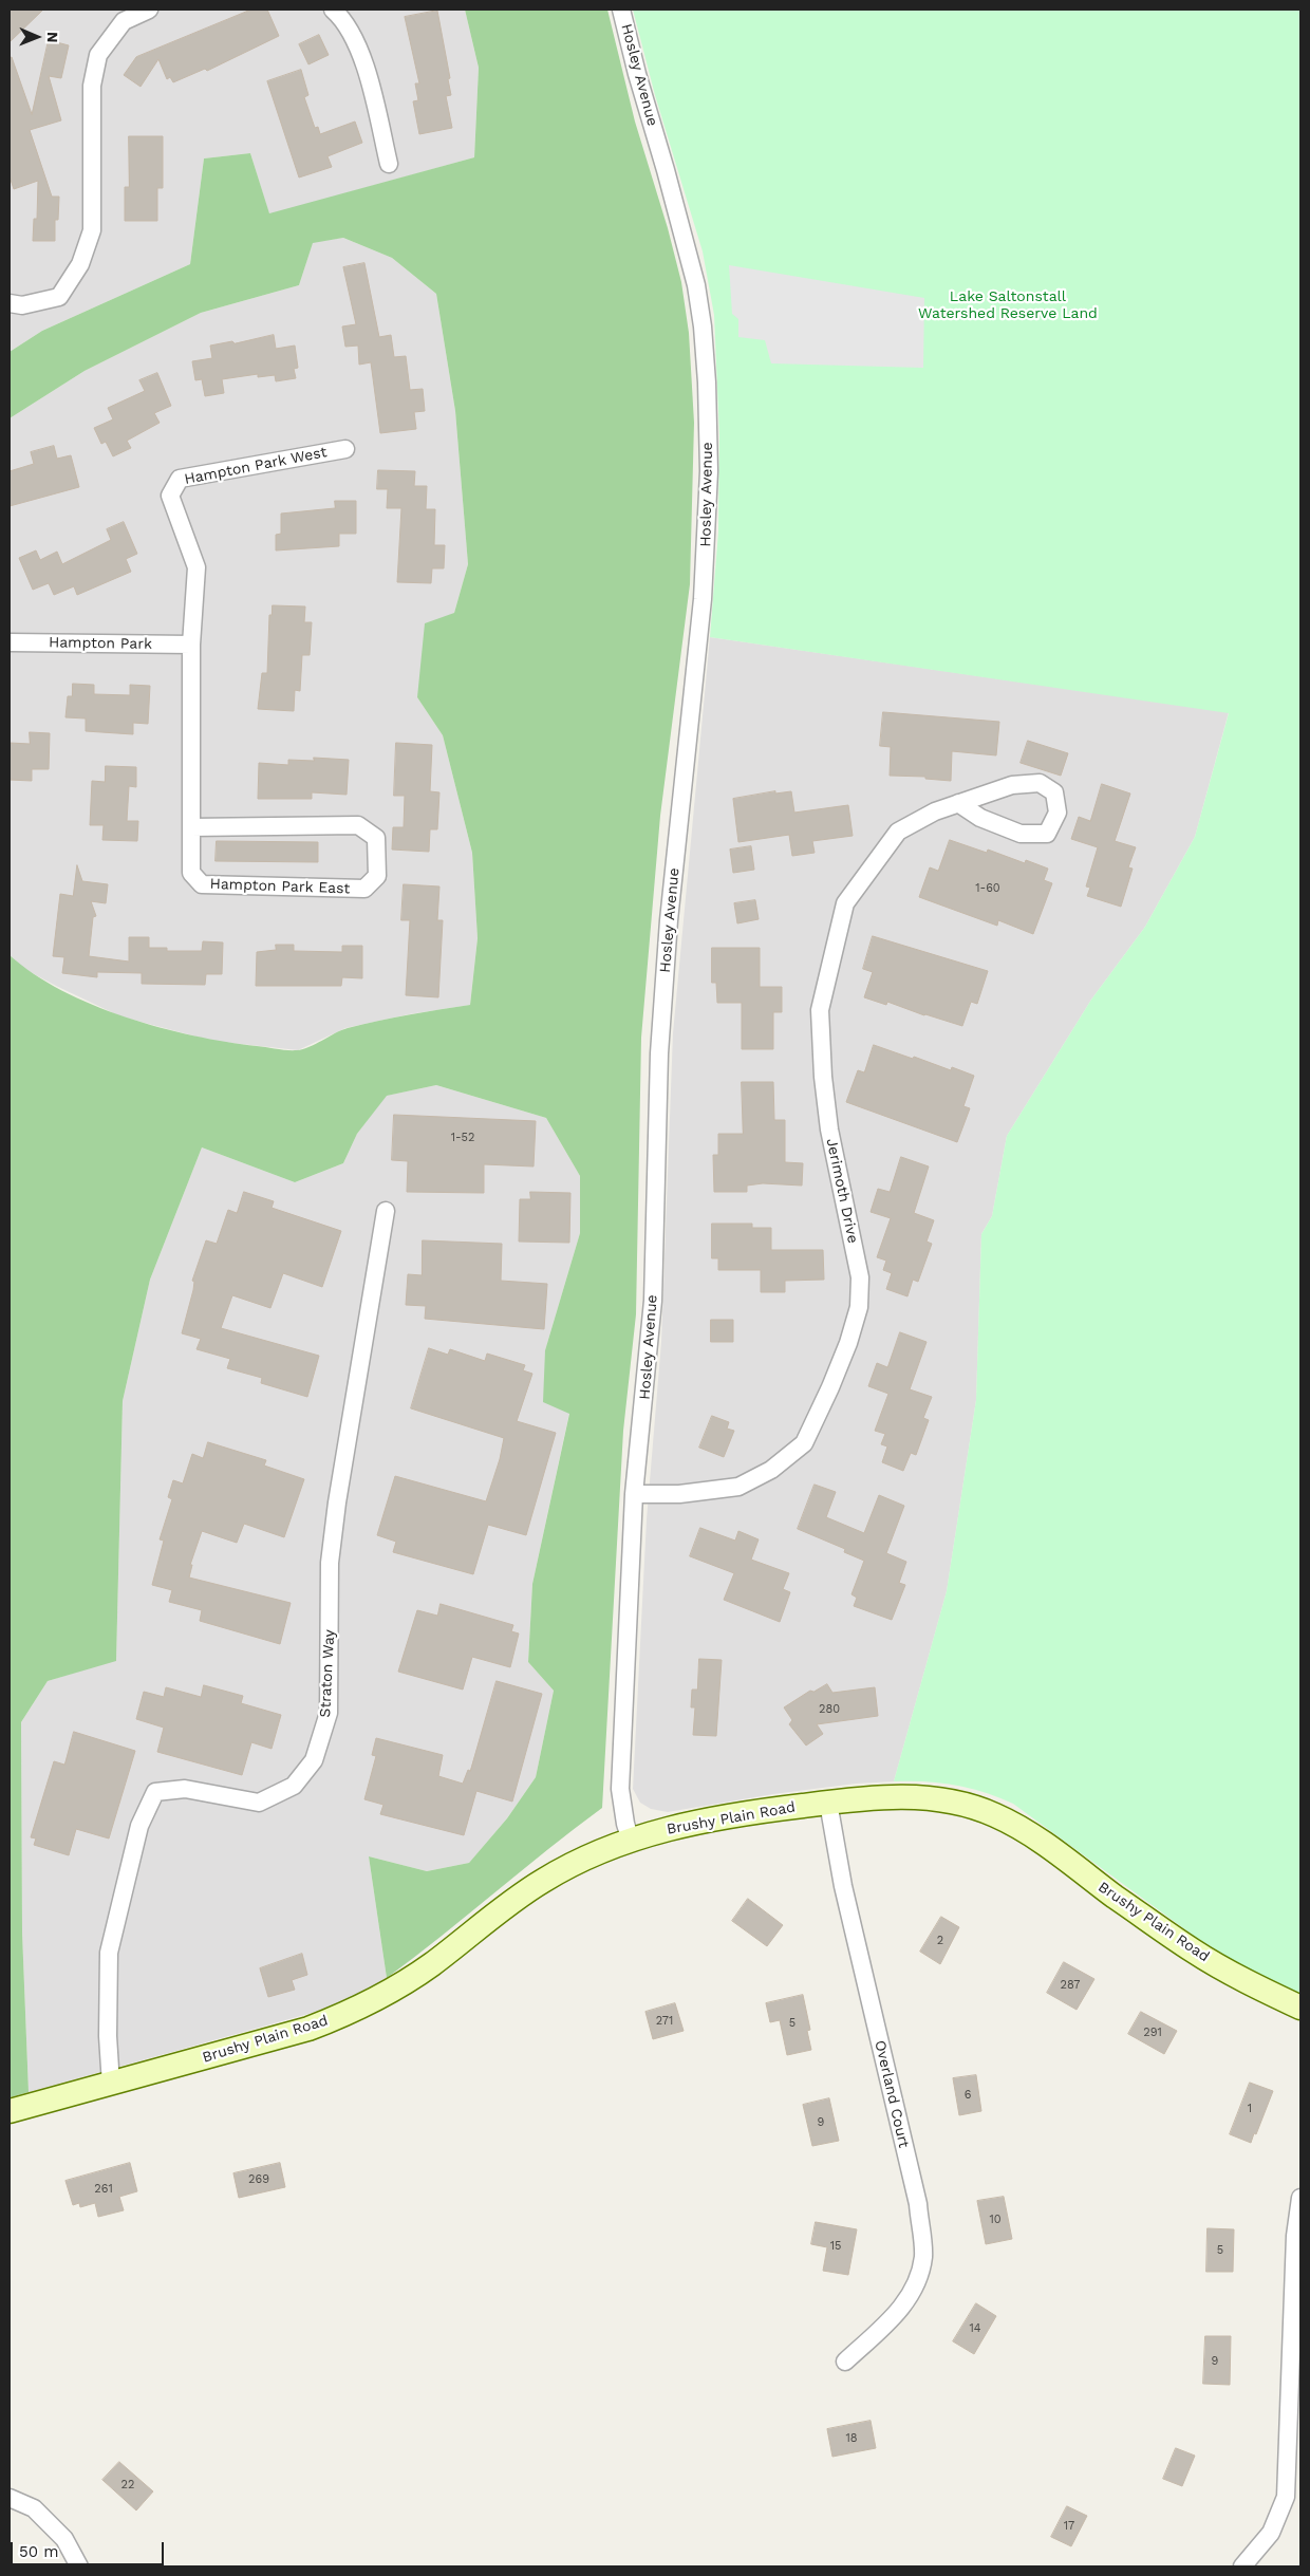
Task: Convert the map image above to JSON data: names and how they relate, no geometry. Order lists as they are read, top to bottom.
{
  "streets": {
    "main road": ["Brushy Plain Road"],
    "street": [
      "Hosley Avenue",
      "Hampton Park West",
      "Hampton Park",
      "Hampton Park East",
      "Jerimoth Drive",
      "Straton Way",
      "Overland Court"
    ]
  },
  "crossings": [
    ["Hosley Avenue", "Jerimoth Drive"],
    ["Hosley Avenue", "Brushy Plain Road"],
    ["Hampton Park West", "Hampton Park"],
    ["Hampton Park West", "Hampton Park East"],
    ["Hampton Park", "Hampton Park East"],
    ["Straton Way", "Brushy Plain Road"],
    ["Brushy Plain Road", "Overland Court"]
  ],
  "parks": ["Lake Saltonstall Watershed Reserve Land"],
  "house_numbers": [
    "1-60",
    "1-52",
    "280",
    "2",
    "287",
    "271",
    "5",
    "291",
    "6",
    "1",
    "9",
    "269",
    "261",
    "10",
    "15",
    "5",
    "14",
    "9",
    "18",
    "22",
    "17"
  ],
  "scale_bar": "50 m",
  "north": "right"
}
